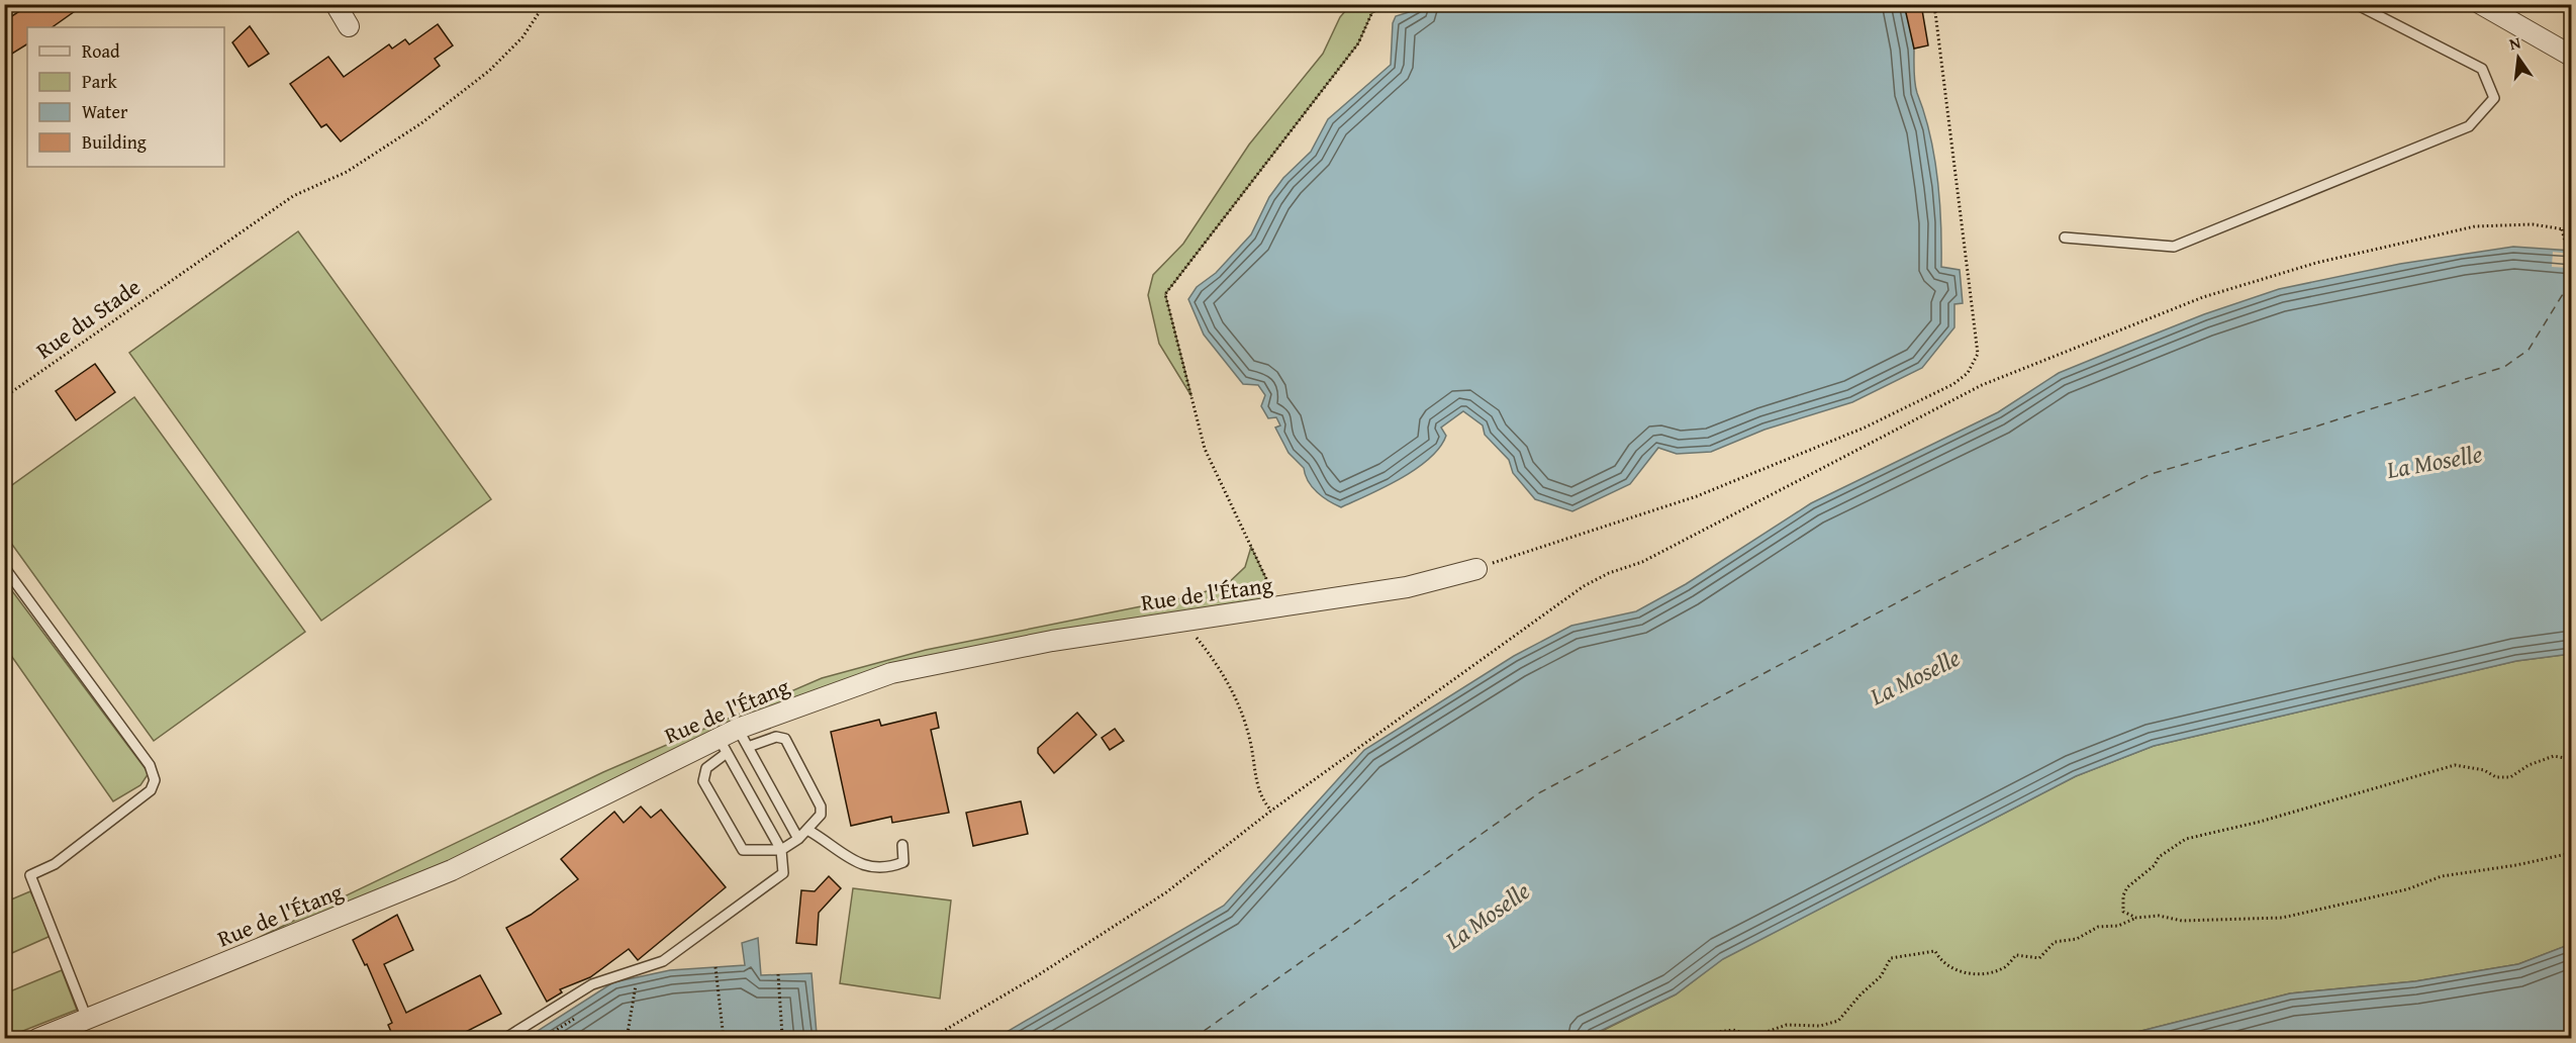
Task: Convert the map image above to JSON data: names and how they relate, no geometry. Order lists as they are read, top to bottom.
{
  "streets": {
    "street": ["Rue de l'Étang"],
    "path": ["Rue du Stade"]
  },
  "water": ["La Moselle"],
  "legend": [
    "Road",
    "Park",
    "Water",
    "Building"
  ],
  "north": "top"
}
